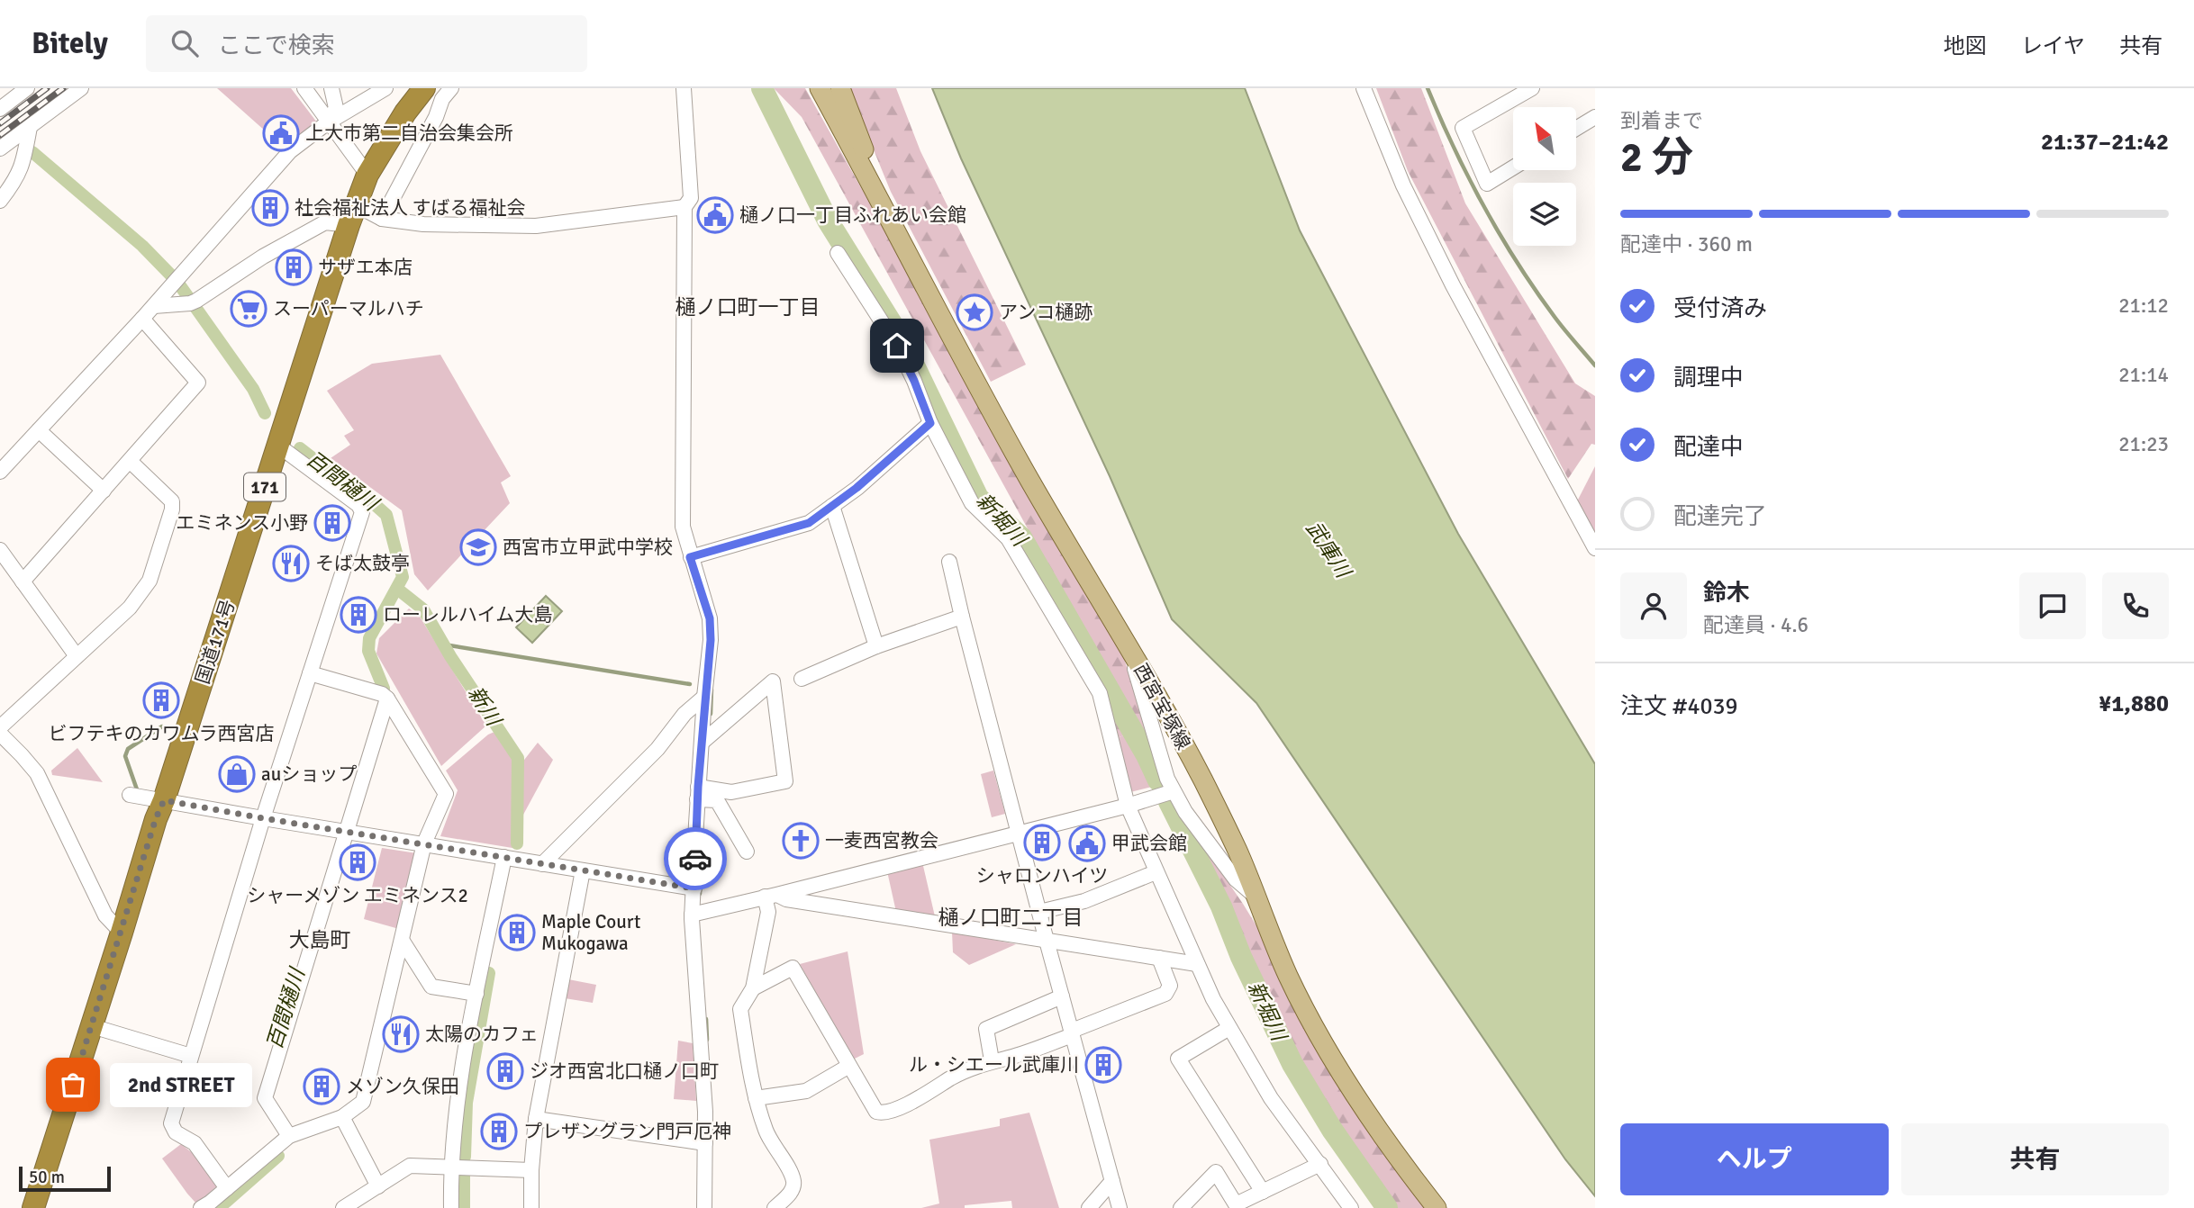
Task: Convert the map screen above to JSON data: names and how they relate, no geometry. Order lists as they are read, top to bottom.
{
  "streets": {
    "highway": ["171", "国道171号"],
    "main road": ["西宮宝塚線"]
  },
  "districts": ["樋ノ口町一丁目", "樋ノ口町二丁目", "大島町"],
  "water": [
    "百間樋川",
    "新堀川",
    "武庫川",
    "新川"
  ],
  "places": {
    "public building": ["上大市第二自治会集会所", "樋ノ口一丁目ふれあい会館", "甲武会館"],
    "building": [
      "社会福祉法人 すばる福祉会",
      "サザエ本店",
      "エミネンス小野",
      "ローレルハイム大島",
      "ビフテキのカワムラ西宮店",
      "シャロンハイツ",
      "シャーメゾン エミネンス2",
      "Maple Court Mukogawa",
      "ル・シエール武庫川",
      "ジオ西宮北口樋ノ口町",
      "メゾン久保田",
      "プレザングラン門戸厄神"
    ],
    "supermarket": ["スーパーマルハチ"],
    "place": ["アンコ樋跡"],
    "school or university": ["西宮市立甲武中学校"],
    "restaurant": ["そば太鼓亭", "太陽のカフェ"],
    "shop": ["auショップ"],
    "church": ["一麦西宮教会"],
    "other": ["2nd STREET"]
  },
  "scale_bar": "50 m",
  "north": "top left",
  "page": {
    "header": "Bitely",
    "search": "ここで検索",
    "nav": ["地図", "レイヤ", "共有"],
    "heading": ["2 分", "到着まで", "21:37–21:42"],
    "panel": [
      "鈴木",
      "配達員 · 4.6",
      "注文 #4039",
      "¥1,880"
    ],
    "bar": "配達中 · 360 m",
    "list": [
      ["受付済み", "21:12"],
      ["調理中", "21:14"],
      ["配達中", "21:23"],
      "配達完了"
    ],
    "bubble": "2nd STREET",
    "buttons": ["ヘルプ", "共有"],
    "scale": "50 m"
  }
}
